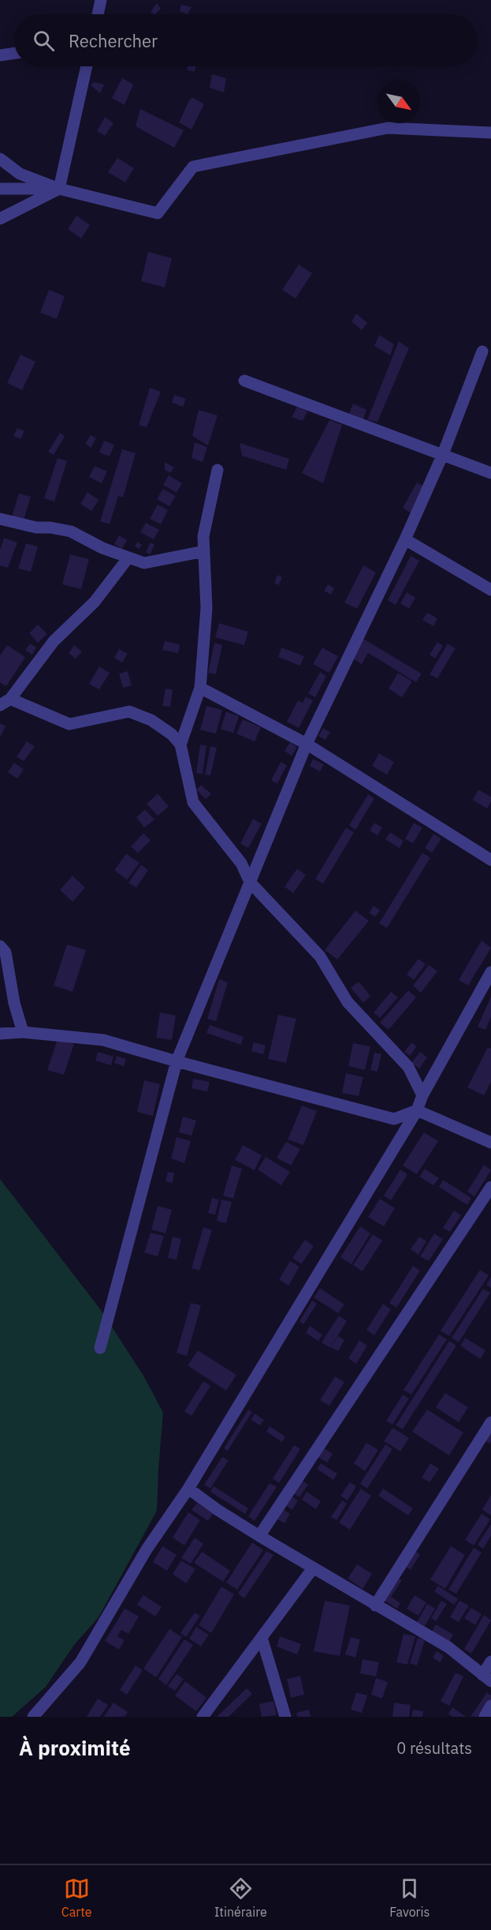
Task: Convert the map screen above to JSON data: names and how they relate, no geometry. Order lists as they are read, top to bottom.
{
  "north": "bottom right",
  "page": {
    "search": "Rechercher",
    "heading": ["À proximité", "0 résultats"],
    "nav": ["Carte", "Itinéraire", "Favoris"]
  }
}
